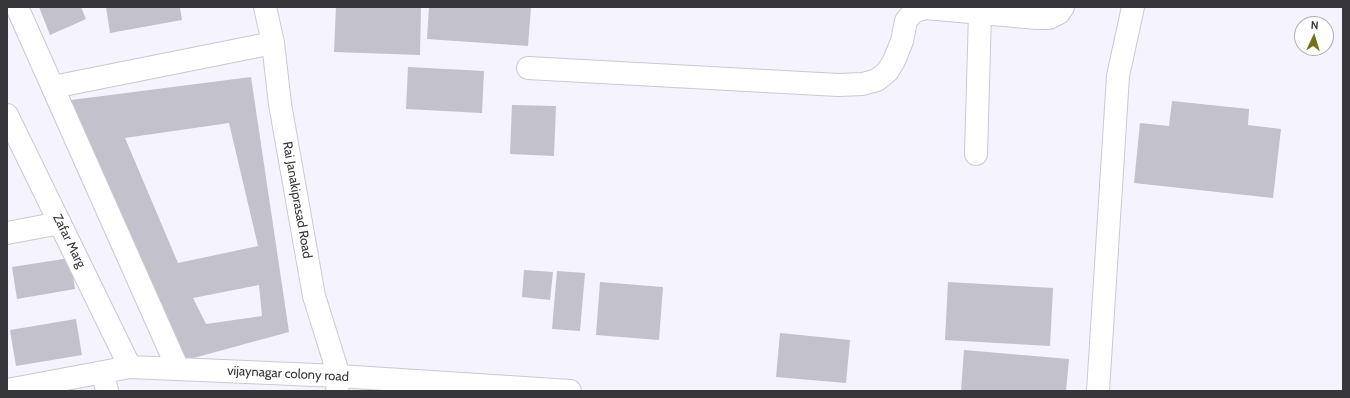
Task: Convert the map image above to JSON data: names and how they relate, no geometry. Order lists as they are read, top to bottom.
{
  "streets": {
    "street": ["Rai Janakiprasad Road", "Zafar Marg", "vijaynagar colony road"]
  },
  "crossings": [
    ["Rai Janakiprasad Road", "vijaynagar colony road"],
    ["Zafar Marg", "vijaynagar colony road"]
  ],
  "north": "top"
}
